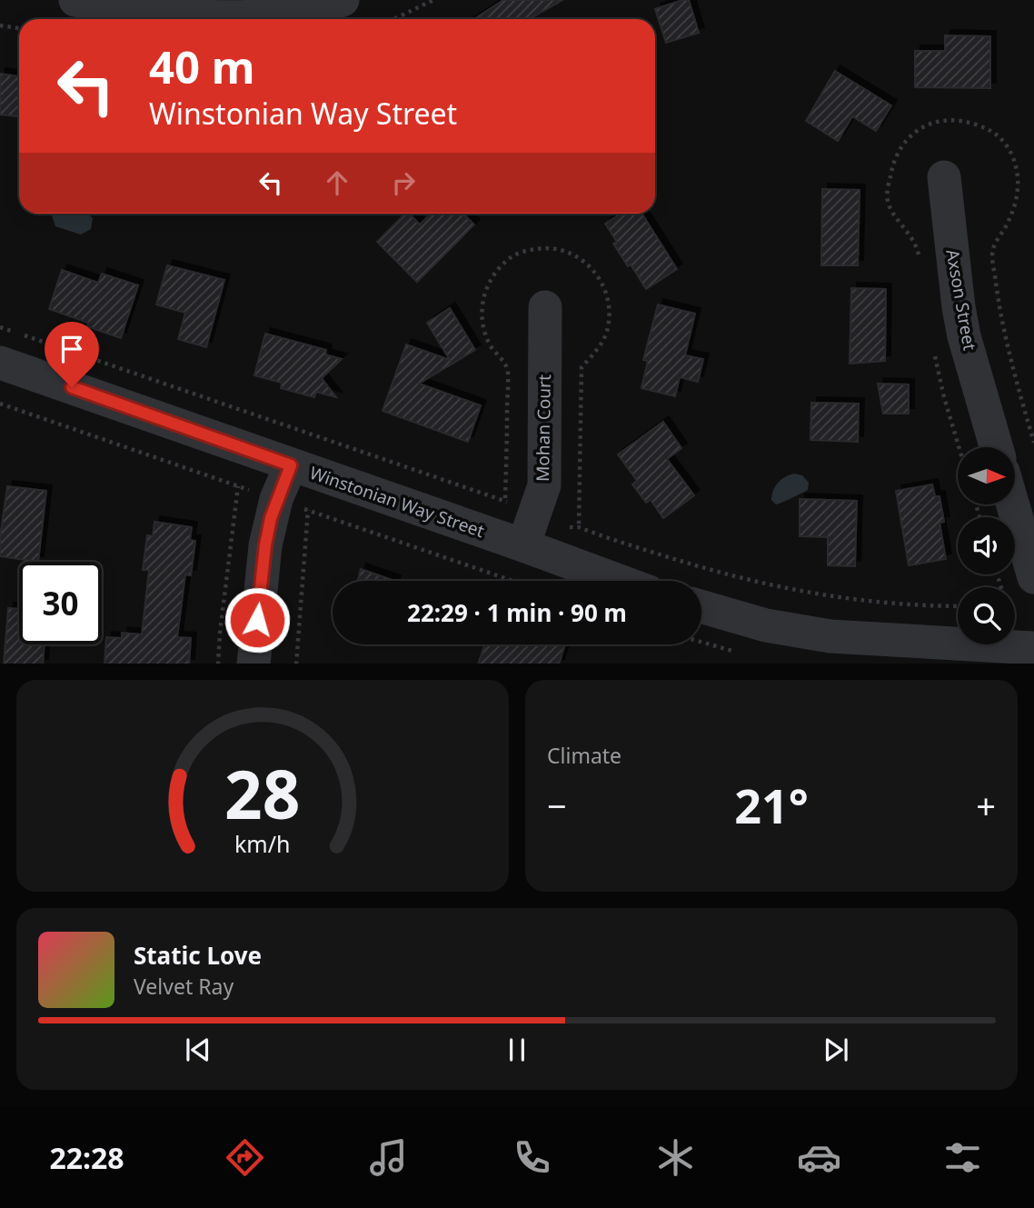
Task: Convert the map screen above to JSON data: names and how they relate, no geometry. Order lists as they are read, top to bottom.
{
  "streets": {
    "street": ["Axson Street", "Mohan Court", "Winstonian Way Street"]
  },
  "crossings": [
    ["Mohan Court", "Winstonian Way Street"]
  ],
  "north": "right",
  "page": {
    "turn": ["40 m", "Winstonian Way Street"],
    "limit": "30",
    "trip": "22:29 · 1 min · 90 m",
    "tile": "Climate",
    "heat": ["−", "21°", "+"],
    "song": ["Static Love", "Velvet Ray"],
    "tabs": "22:28",
    "gauge": ["28", "km/h"]
  }
}
